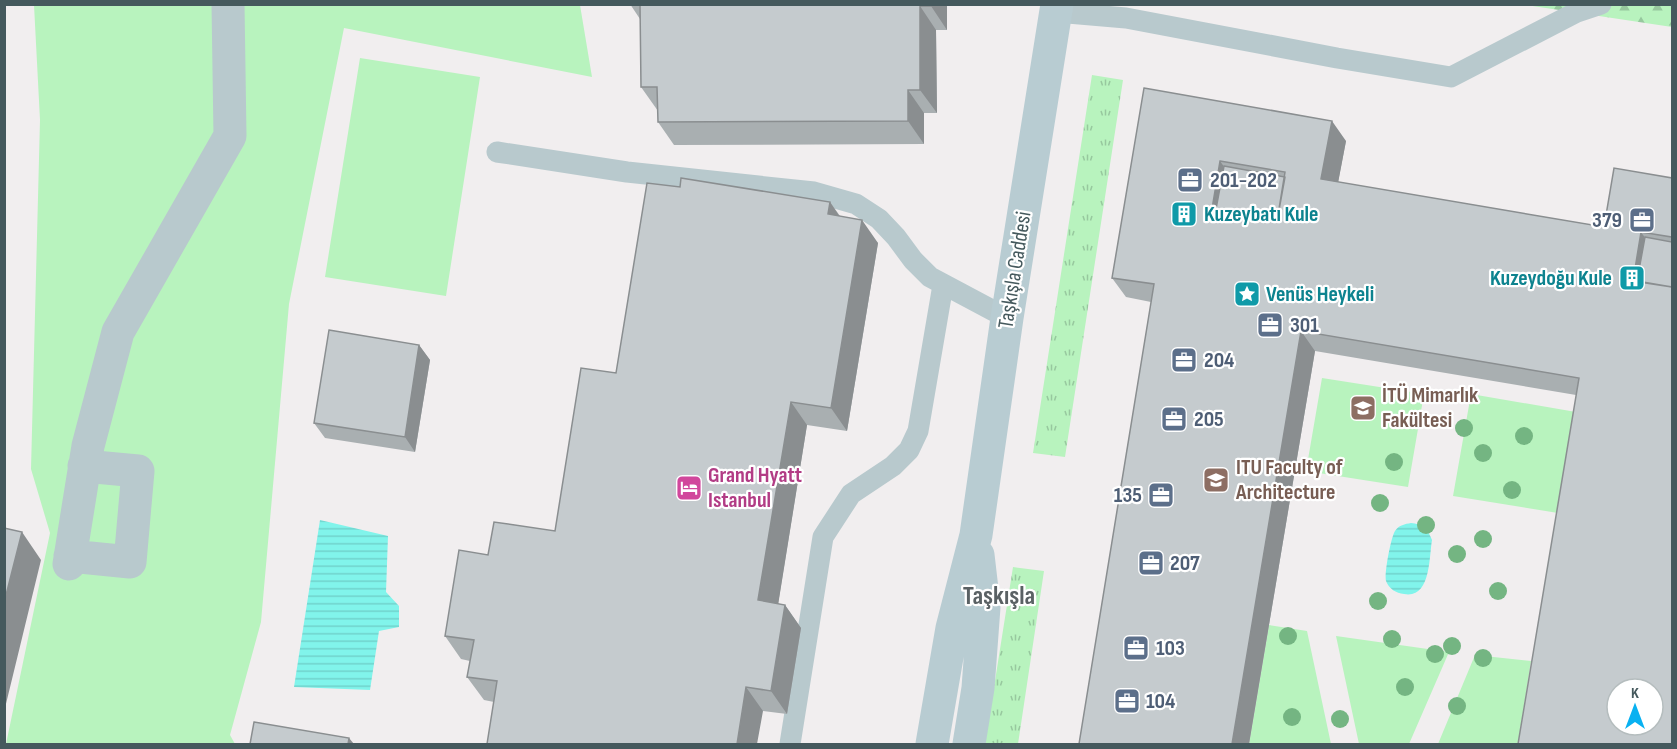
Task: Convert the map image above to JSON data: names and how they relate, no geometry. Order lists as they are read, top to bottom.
{
  "streets": {
    "main road": ["Taşkışla Caddesi"]
  },
  "districts": ["Taşkışla"],
  "places": {
    "office": [
      "201-202",
      "379",
      "301",
      "204",
      "205",
      "135",
      "207",
      "103",
      "104"
    ],
    "building": ["Kuzeybatı Kule", "Kuzeydoğu Kule"],
    "place": ["Venüs Heykeli"],
    "school or university": ["İTÜ Mimarlık Fakültesi", "ITU Faculty of Architecture"],
    "hotel": ["Grand Hyatt Istanbul"]
  },
  "north": "top"
}
